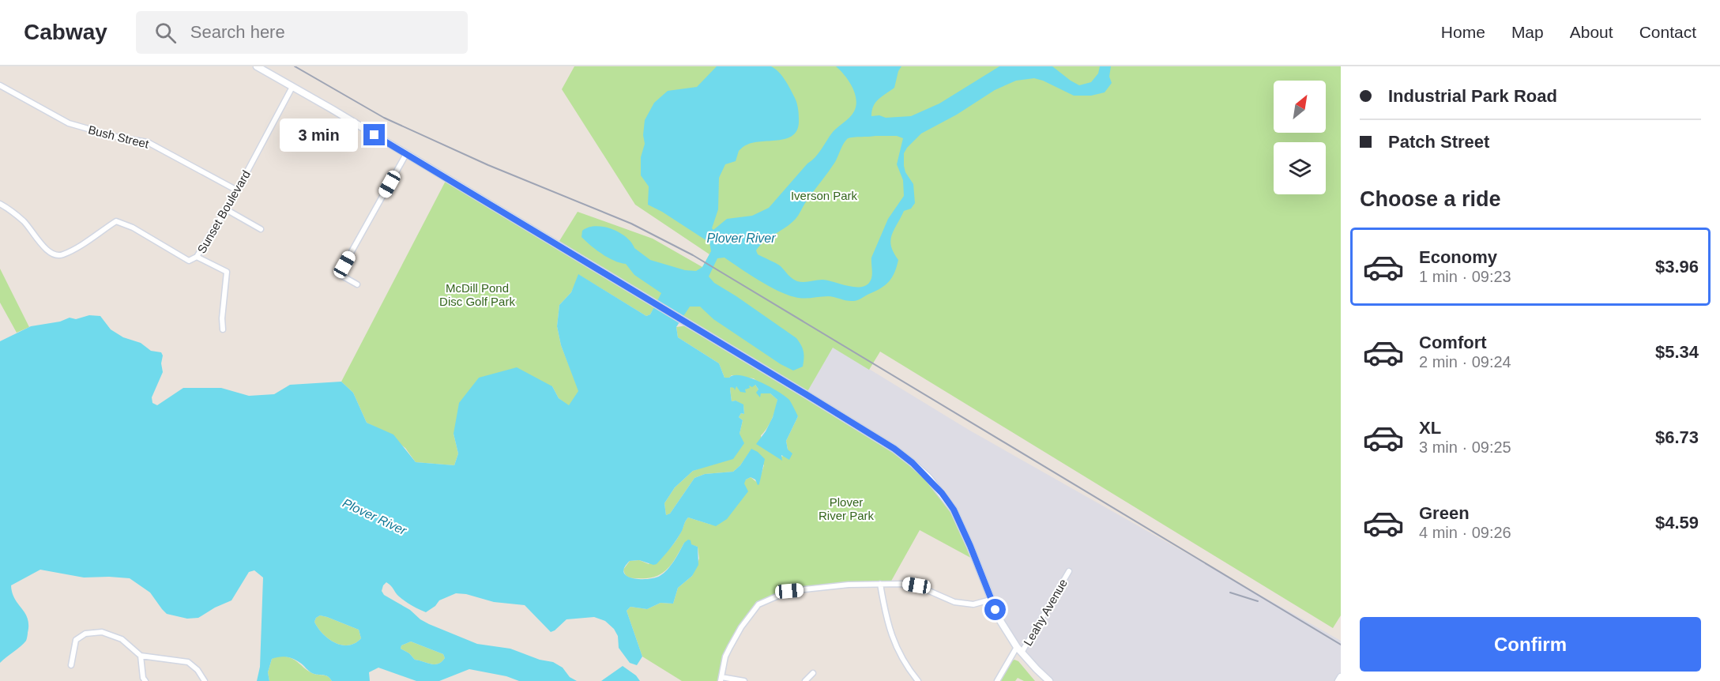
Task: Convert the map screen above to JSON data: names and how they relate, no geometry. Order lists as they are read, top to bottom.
{
  "streets": {
    "street": ["Bush Street", "Sunset Boulevard", "Leahy Avenue"]
  },
  "crossings": [
    ["Bush Street", "Sunset Boulevard"]
  ],
  "water": ["Plover River"],
  "parks": ["Iverson Park", "McDill Pond Disc Golf Park", "Plover River Park"],
  "north": "top right",
  "page": {
    "header": "Cabway",
    "search": "Search here",
    "nav": [
      "Home",
      "Map",
      "About",
      "Contact"
    ],
    "banner": ["Industrial Park Road", "Patch Street"],
    "bubble": "3 min",
    "heading": "Choose a ride",
    "list": [
      {
        "name": "Economy",
        "note": "1 min · 09:23",
        "value": "$3.96"
      },
      {
        "name": "Comfort",
        "note": "2 min · 09:24",
        "value": "$5.34"
      },
      {
        "name": "XL",
        "note": "3 min · 09:25",
        "value": "$6.73"
      },
      {
        "name": "Green",
        "note": "4 min · 09:26",
        "value": "$4.59"
      }
    ],
    "buttons": "Confirm"
  }
}
